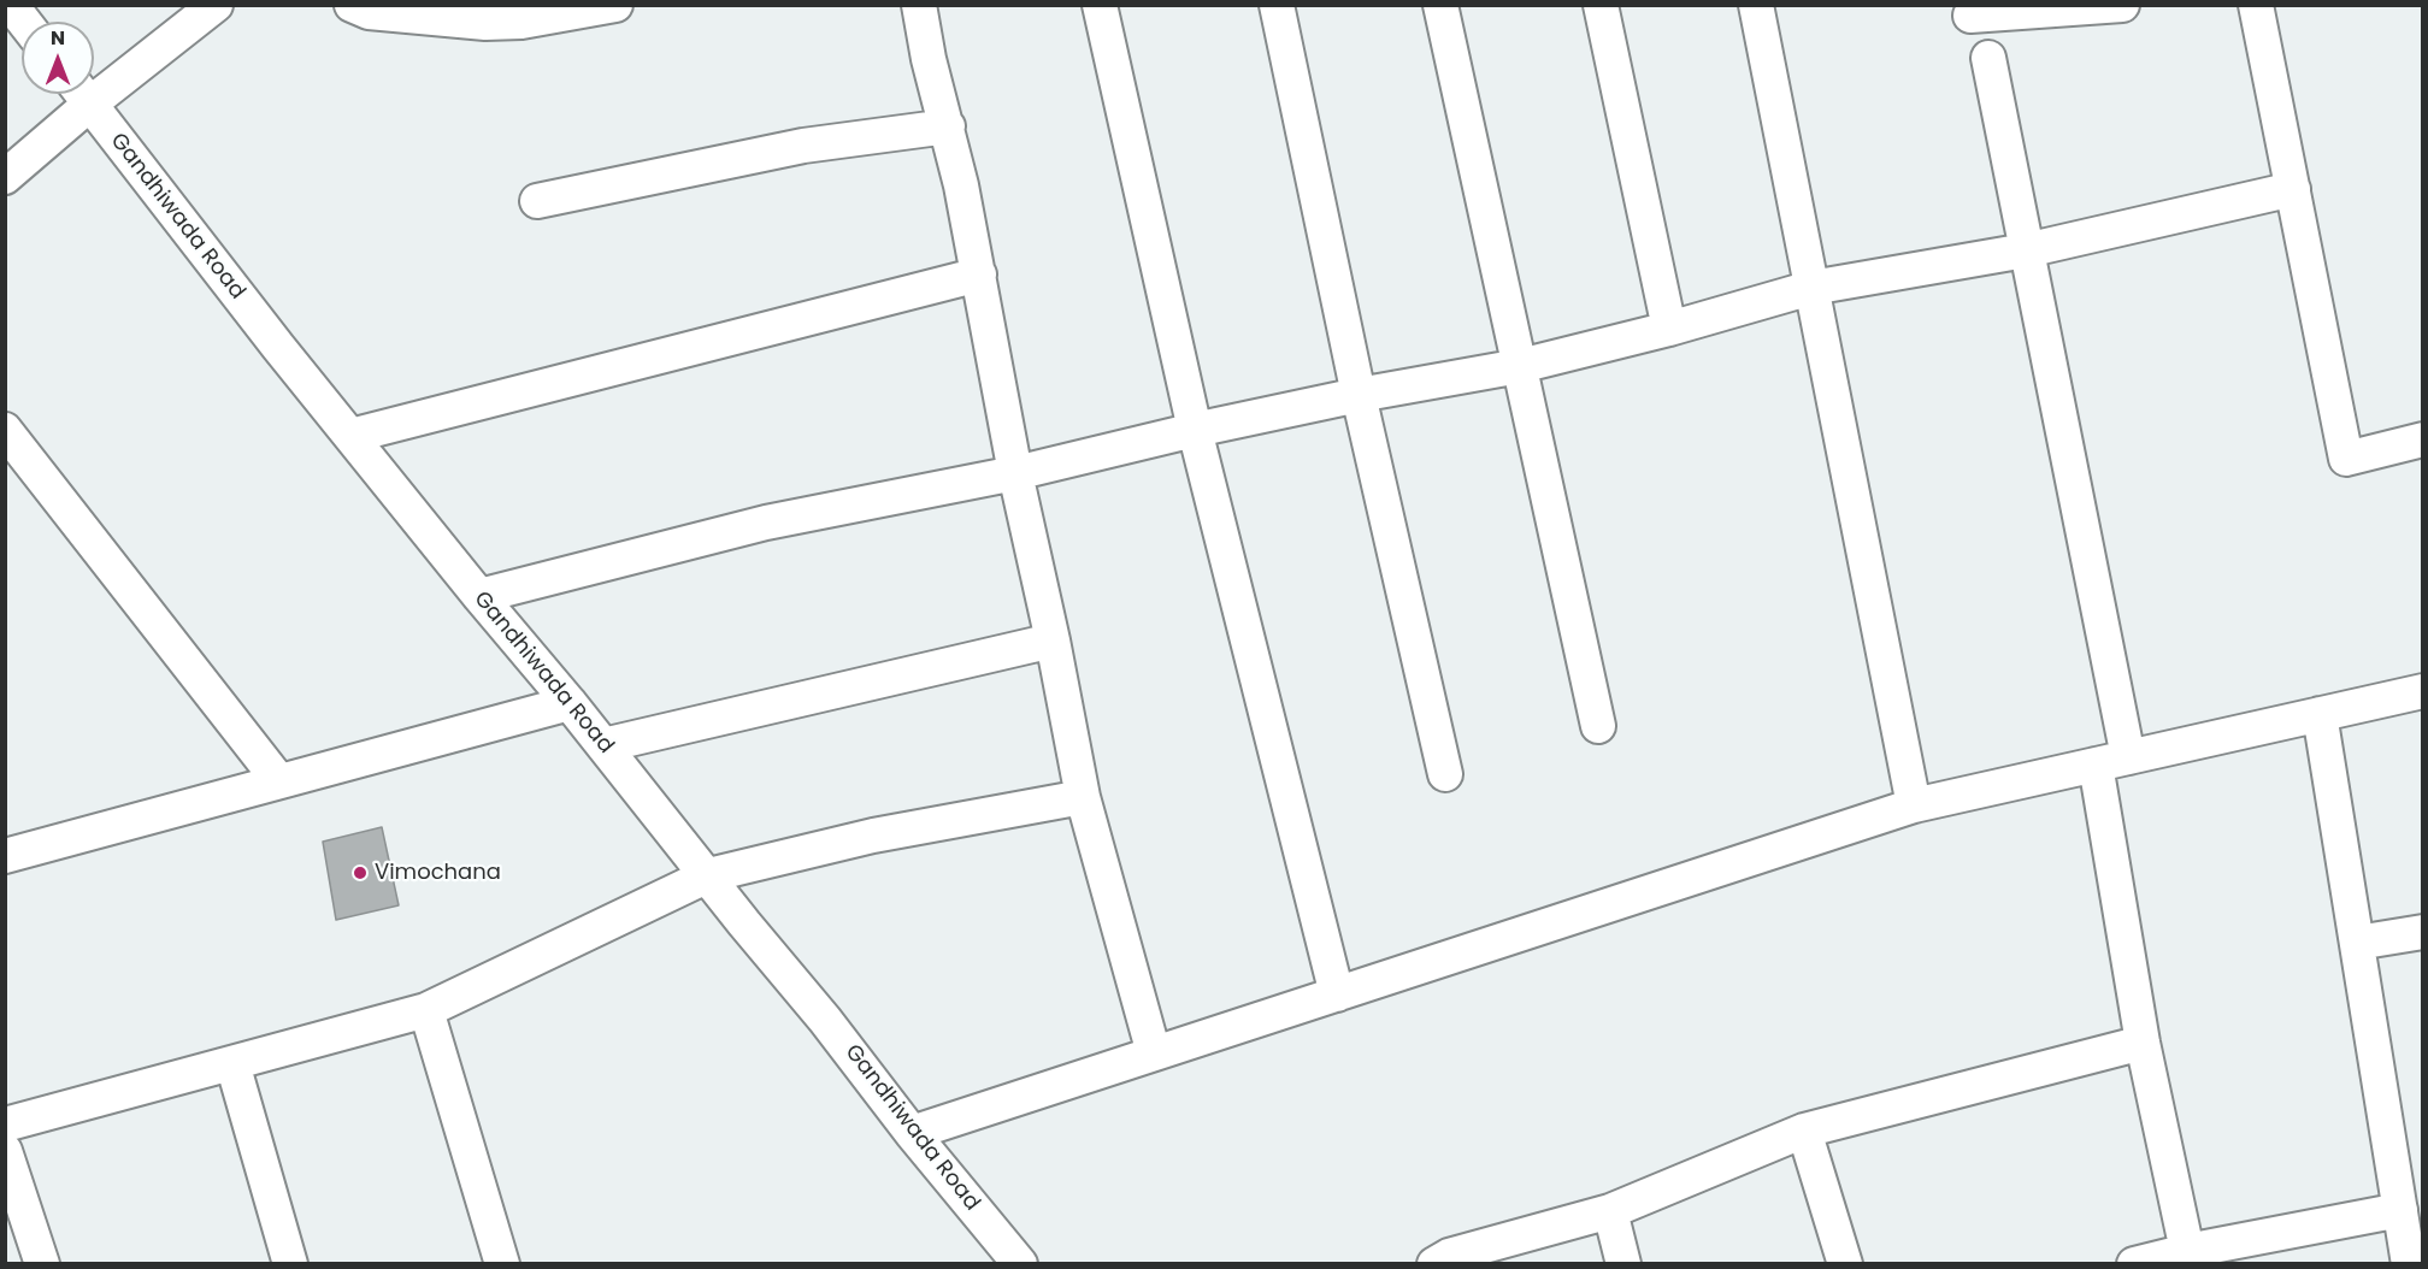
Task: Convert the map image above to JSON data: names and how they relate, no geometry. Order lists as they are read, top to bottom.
{
  "streets": {
    "street": ["Gandhiwada Road"]
  },
  "places": ["Vimochana"],
  "north": "top"
}
